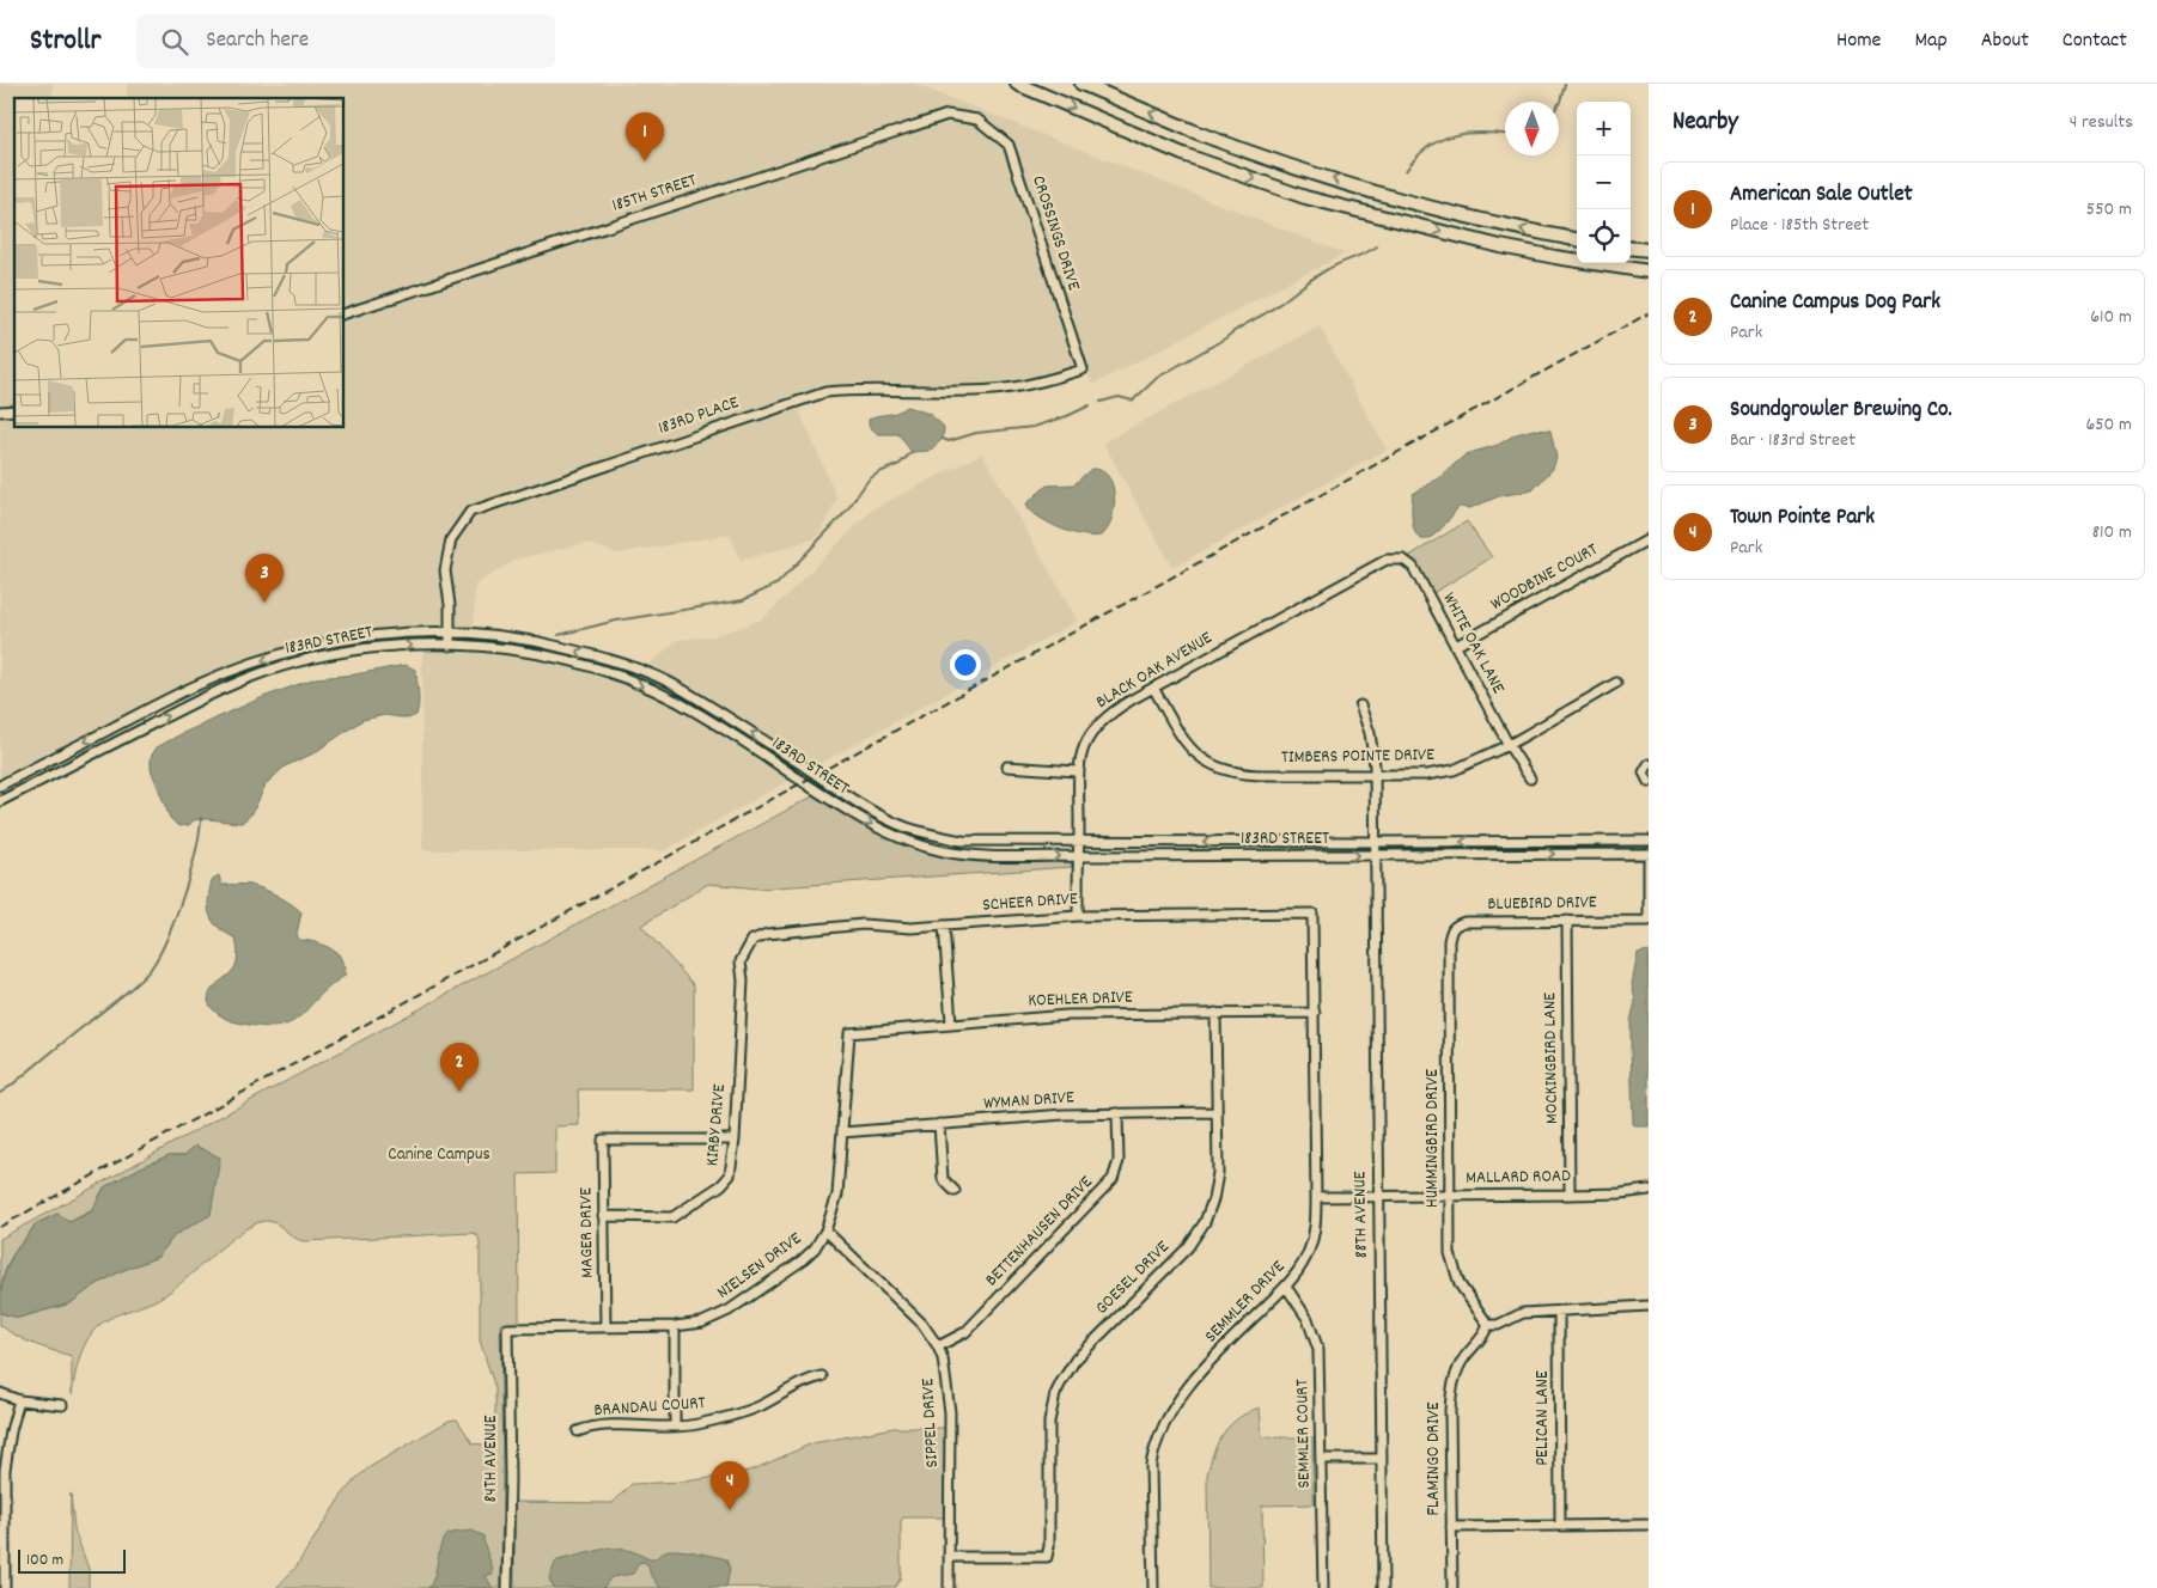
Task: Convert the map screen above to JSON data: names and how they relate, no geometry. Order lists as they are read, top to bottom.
{
  "streets": {
    "street": [
      "185TH STREET",
      "CROSSINGS DRIVE",
      "183RD PLACE",
      "WOODBINE COURT",
      "183RD STREET",
      "WHITE OAK LANE",
      "BLACK OAK AVENUE",
      "TIMBERS POINTE DRIVE",
      "SCHEER DRIVE",
      "BLUEBIRD DRIVE",
      "KOEHLER DRIVE",
      "MOCKINGBIRD LANE",
      "WYMAN DRIVE",
      "KIRBY DRIVE",
      "HUMMINGBIRD DRIVE",
      "MALLARD ROAD",
      "88TH AVENUE",
      "BETTENHAUSEN DRIVE",
      "MAGER DRIVE",
      "NIELSEN DRIVE",
      "GOESEL DRIVE",
      "SEMMLER DRIVE",
      "BRANDAU COURT",
      "PELICAN LANE",
      "SIPPEL DRIVE",
      "SEMMLER COURT",
      "84TH AVENUE",
      "FLAMINGO DRIVE"
    ]
  },
  "crossings": [
    ["185TH STREET", "CROSSINGS DRIVE"],
    ["CROSSINGS DRIVE", "183RD PLACE"],
    ["183RD PLACE", "183RD STREET"],
    ["WOODBINE COURT", "WHITE OAK LANE"],
    ["183RD STREET", "BLACK OAK AVENUE"],
    ["183RD STREET", "88TH AVENUE"],
    ["WHITE OAK LANE", "BLACK OAK AVENUE"],
    ["WHITE OAK LANE", "TIMBERS POINTE DRIVE"],
    ["BLACK OAK AVENUE", "TIMBERS POINTE DRIVE"],
    ["BLACK OAK AVENUE", "SCHEER DRIVE"],
    ["TIMBERS POINTE DRIVE", "88TH AVENUE"],
    ["SCHEER DRIVE", "KIRBY DRIVE"],
    ["SCHEER DRIVE", "SEMMLER DRIVE"],
    ["BLUEBIRD DRIVE", "MOCKINGBIRD LANE"],
    ["BLUEBIRD DRIVE", "HUMMINGBIRD DRIVE"],
    ["KOEHLER DRIVE", "NIELSEN DRIVE"],
    ["KOEHLER DRIVE", "GOESEL DRIVE"],
    ["KOEHLER DRIVE", "SEMMLER DRIVE"],
    ["MOCKINGBIRD LANE", "MALLARD ROAD"],
    ["WYMAN DRIVE", "BETTENHAUSEN DRIVE"],
    ["WYMAN DRIVE", "NIELSEN DRIVE"],
    ["WYMAN DRIVE", "GOESEL DRIVE"],
    ["KIRBY DRIVE", "MAGER DRIVE"],
    ["HUMMINGBIRD DRIVE", "MALLARD ROAD"],
    ["HUMMINGBIRD DRIVE", "FLAMINGO DRIVE"],
    ["MALLARD ROAD", "88TH AVENUE"],
    ["MALLARD ROAD", "SEMMLER DRIVE"],
    ["BETTENHAUSEN DRIVE", "SIPPEL DRIVE"],
    ["MAGER DRIVE", "NIELSEN DRIVE"],
    ["NIELSEN DRIVE", "SIPPEL DRIVE"],
    ["NIELSEN DRIVE", "84TH AVENUE"],
    ["GOESEL DRIVE", "SIPPEL DRIVE"],
    ["SEMMLER DRIVE", "SEMMLER COURT"]
  ],
  "parks": ["Canine Campus"],
  "scale_bar": "100 m",
  "north": "bottom",
  "page": {
    "header": "Strollr",
    "search": "Search here",
    "nav": [
      "Home",
      "Map",
      "About",
      "Contact"
    ],
    "heading": ["Nearby", "4 results"],
    "map_buttons": ["+", "−"],
    "pins": [
      "1",
      "3",
      "2",
      "4"
    ],
    "list": [
      {
        "mark": "1",
        "name": "American Sale Outlet",
        "note": "Place · 185th Street",
        "value": "550 m"
      },
      {
        "mark": "2",
        "name": "Canine Campus Dog Park",
        "note": "Park",
        "value": "610 m"
      },
      {
        "mark": "3",
        "name": "Soundgrowler Brewing Co.",
        "note": "Bar · 183rd Street",
        "value": "650 m"
      },
      {
        "mark": "4",
        "name": "Town Pointe Park",
        "note": "Park",
        "value": "810 m"
      }
    ],
    "scale": "100 m"
  }
}
